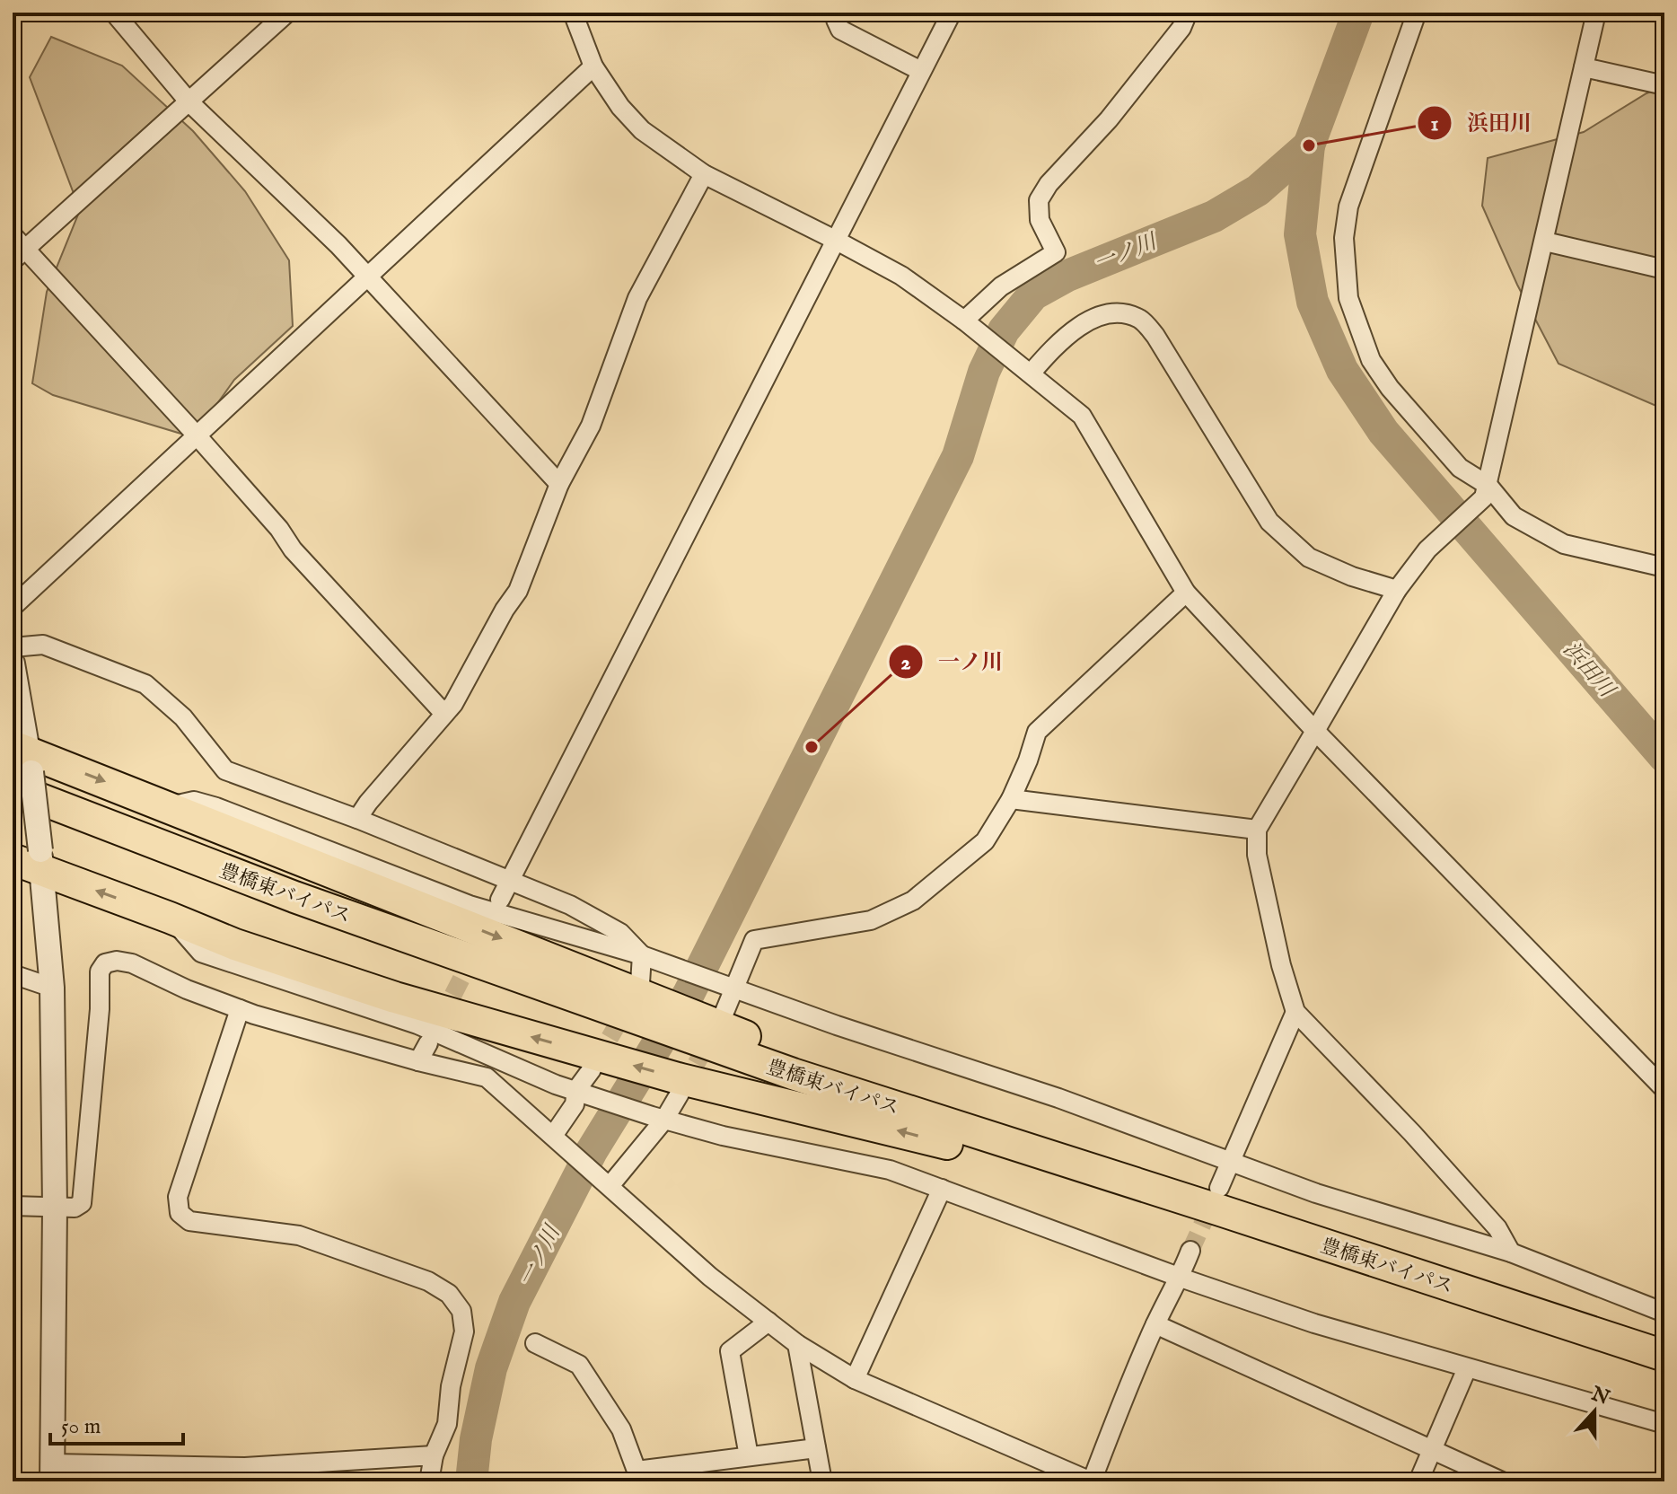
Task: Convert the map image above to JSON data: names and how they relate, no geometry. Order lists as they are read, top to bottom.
{
  "streets": {
    "highway": ["豊橋東バイパス"]
  },
  "water": ["一ノ川", "浜田川"],
  "places": ["浜田川", "一ノ川"],
  "scale_bar": "50 m",
  "north": "top"
}
